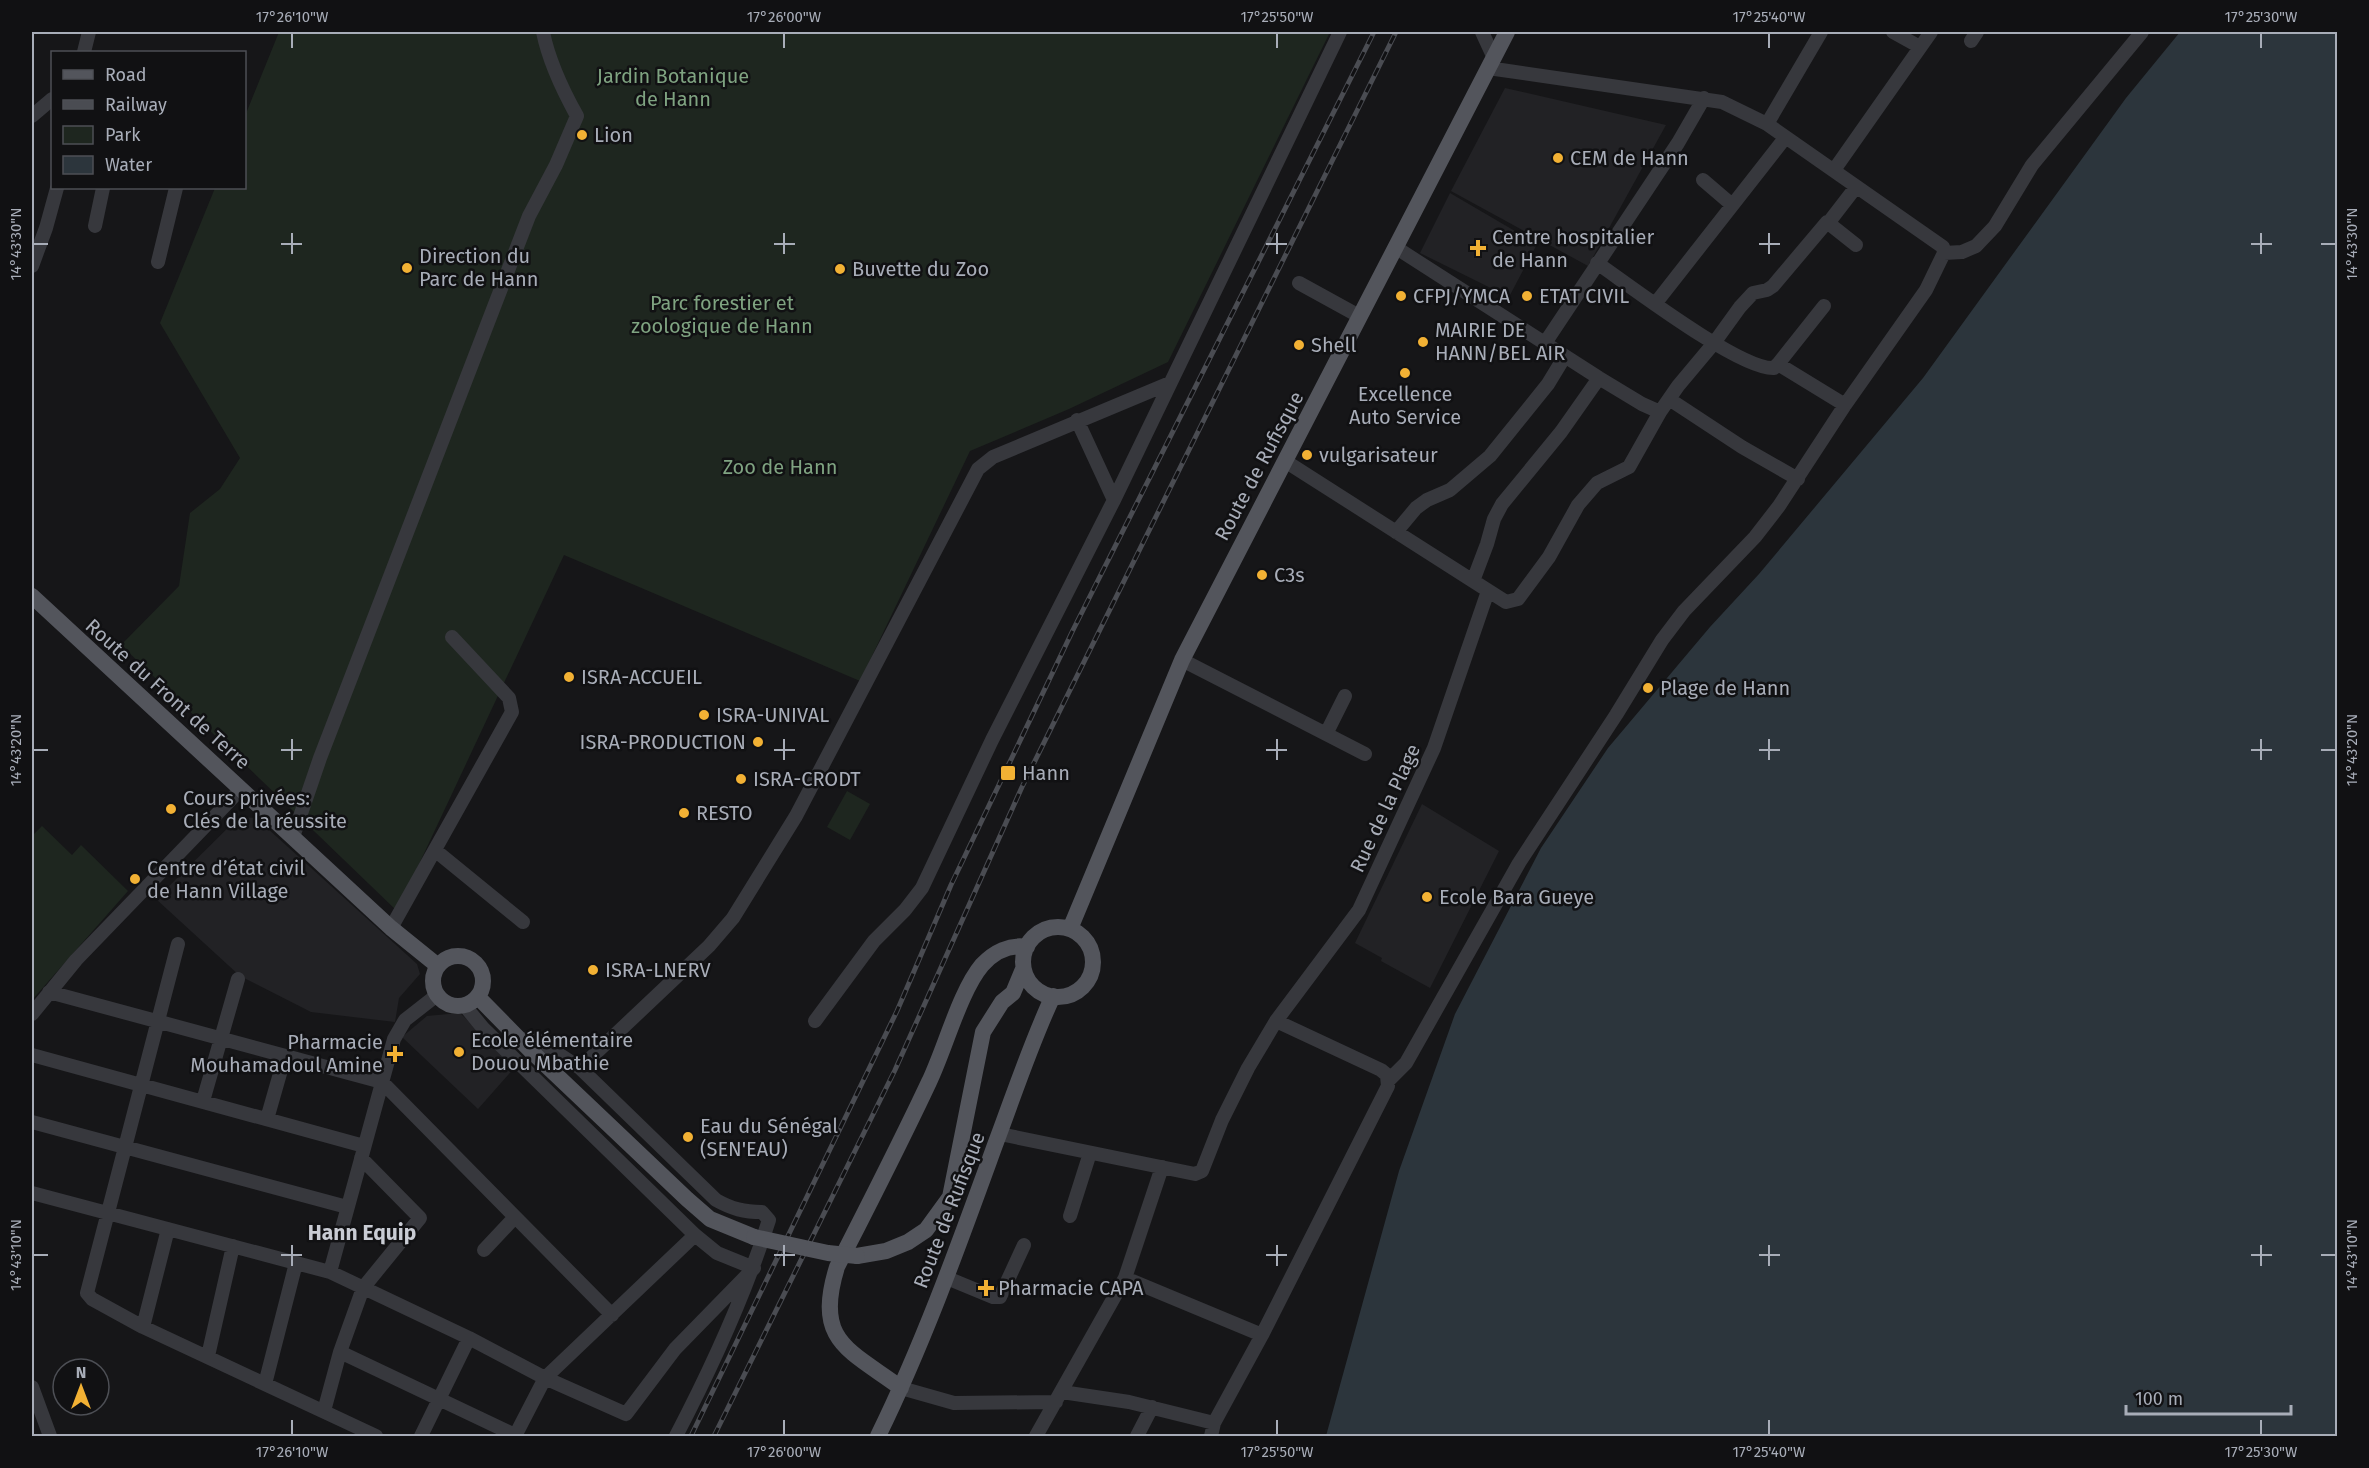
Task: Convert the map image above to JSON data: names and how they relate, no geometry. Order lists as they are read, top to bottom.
{
  "streets": {
    "main road": ["Route de Rufisque", "Route du Front de Terre"],
    "street": ["Rue de la Plage"]
  },
  "districts": ["Hann Equip"],
  "parks": ["Jardin Botanique de Hann", "Parc forestier et zoologique de Hann", "Zoo de Hann"],
  "places": {
    "other": [
      "Lion",
      "CEM de Hann",
      "Direction du Parc de Hann",
      "Buvette du Zoo",
      "CFPJ/YMCA",
      "ETAT CIVIL",
      "MAIRIE DE HANN/BEL AIR",
      "Shell",
      "Excellence Auto Service",
      "vulgarisateur",
      "C3s",
      "ISRA-ACCUEIL",
      "Plage de Hann",
      "ISRA-UNIVAL",
      "ISRA-PRODUCTION",
      "ISRA-CRODT",
      "Cours privées: Clés de la réussite",
      "RESTO",
      "Centre d’état civil de Hann Village",
      "Ecole Bara Gueye",
      "ISRA-LNERV",
      "Ecole élémentaire Douou Mbathie",
      "Eau du Sénégal (SEN'EAU)"
    ],
    "health": ["Centre hospitalier de Hann", "Pharmacie Mouhamadoul Amine", "Pharmacie CAPA"],
    "transit": ["Hann"]
  },
  "legend": [
    "Road",
    "Railway",
    "Park",
    "Water"
  ],
  "scale_bar": "100 m",
  "north": "top",
  "coordinates": [
    "17°26'10\"W",
    "17°26'00\"W",
    "17°25'50\"W",
    "17°25'40\"W",
    "17°25'30\"W",
    "14°43'30\"N",
    "14°43'20\"N",
    "14°43'10\"N"
  ]
}
